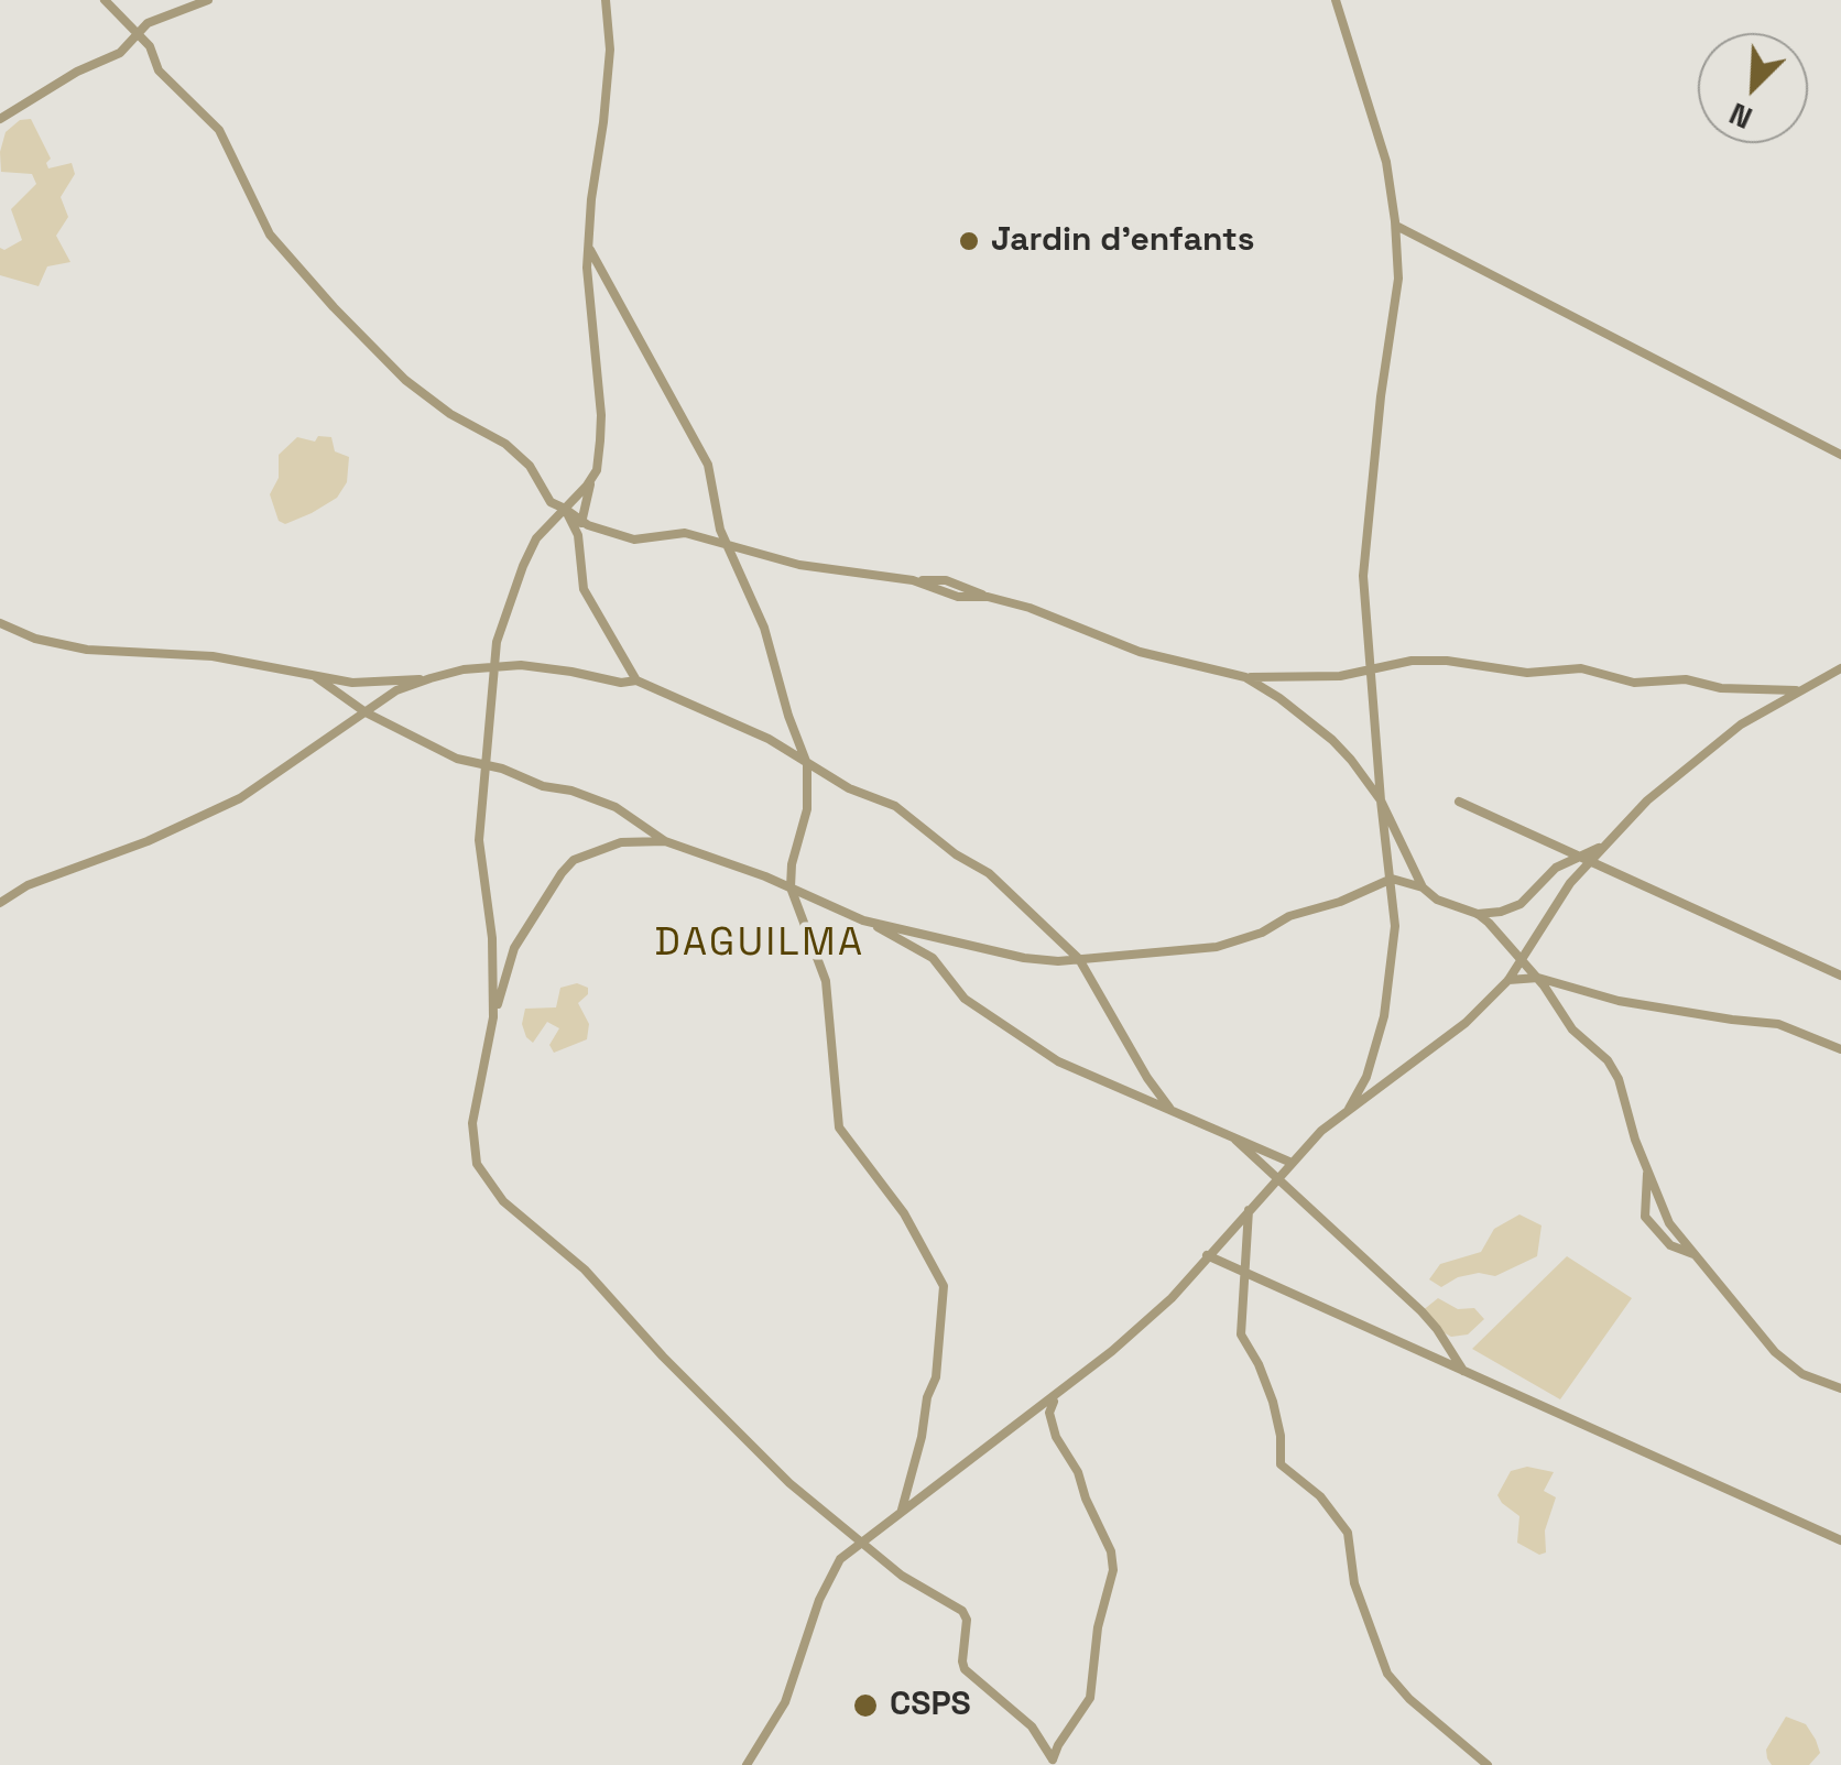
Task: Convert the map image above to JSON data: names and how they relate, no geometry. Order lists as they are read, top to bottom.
{
  "districts": ["DAGUILMA"],
  "places": ["Jardin d'enfants", "CSPS"],
  "north": "bottom left"
}
